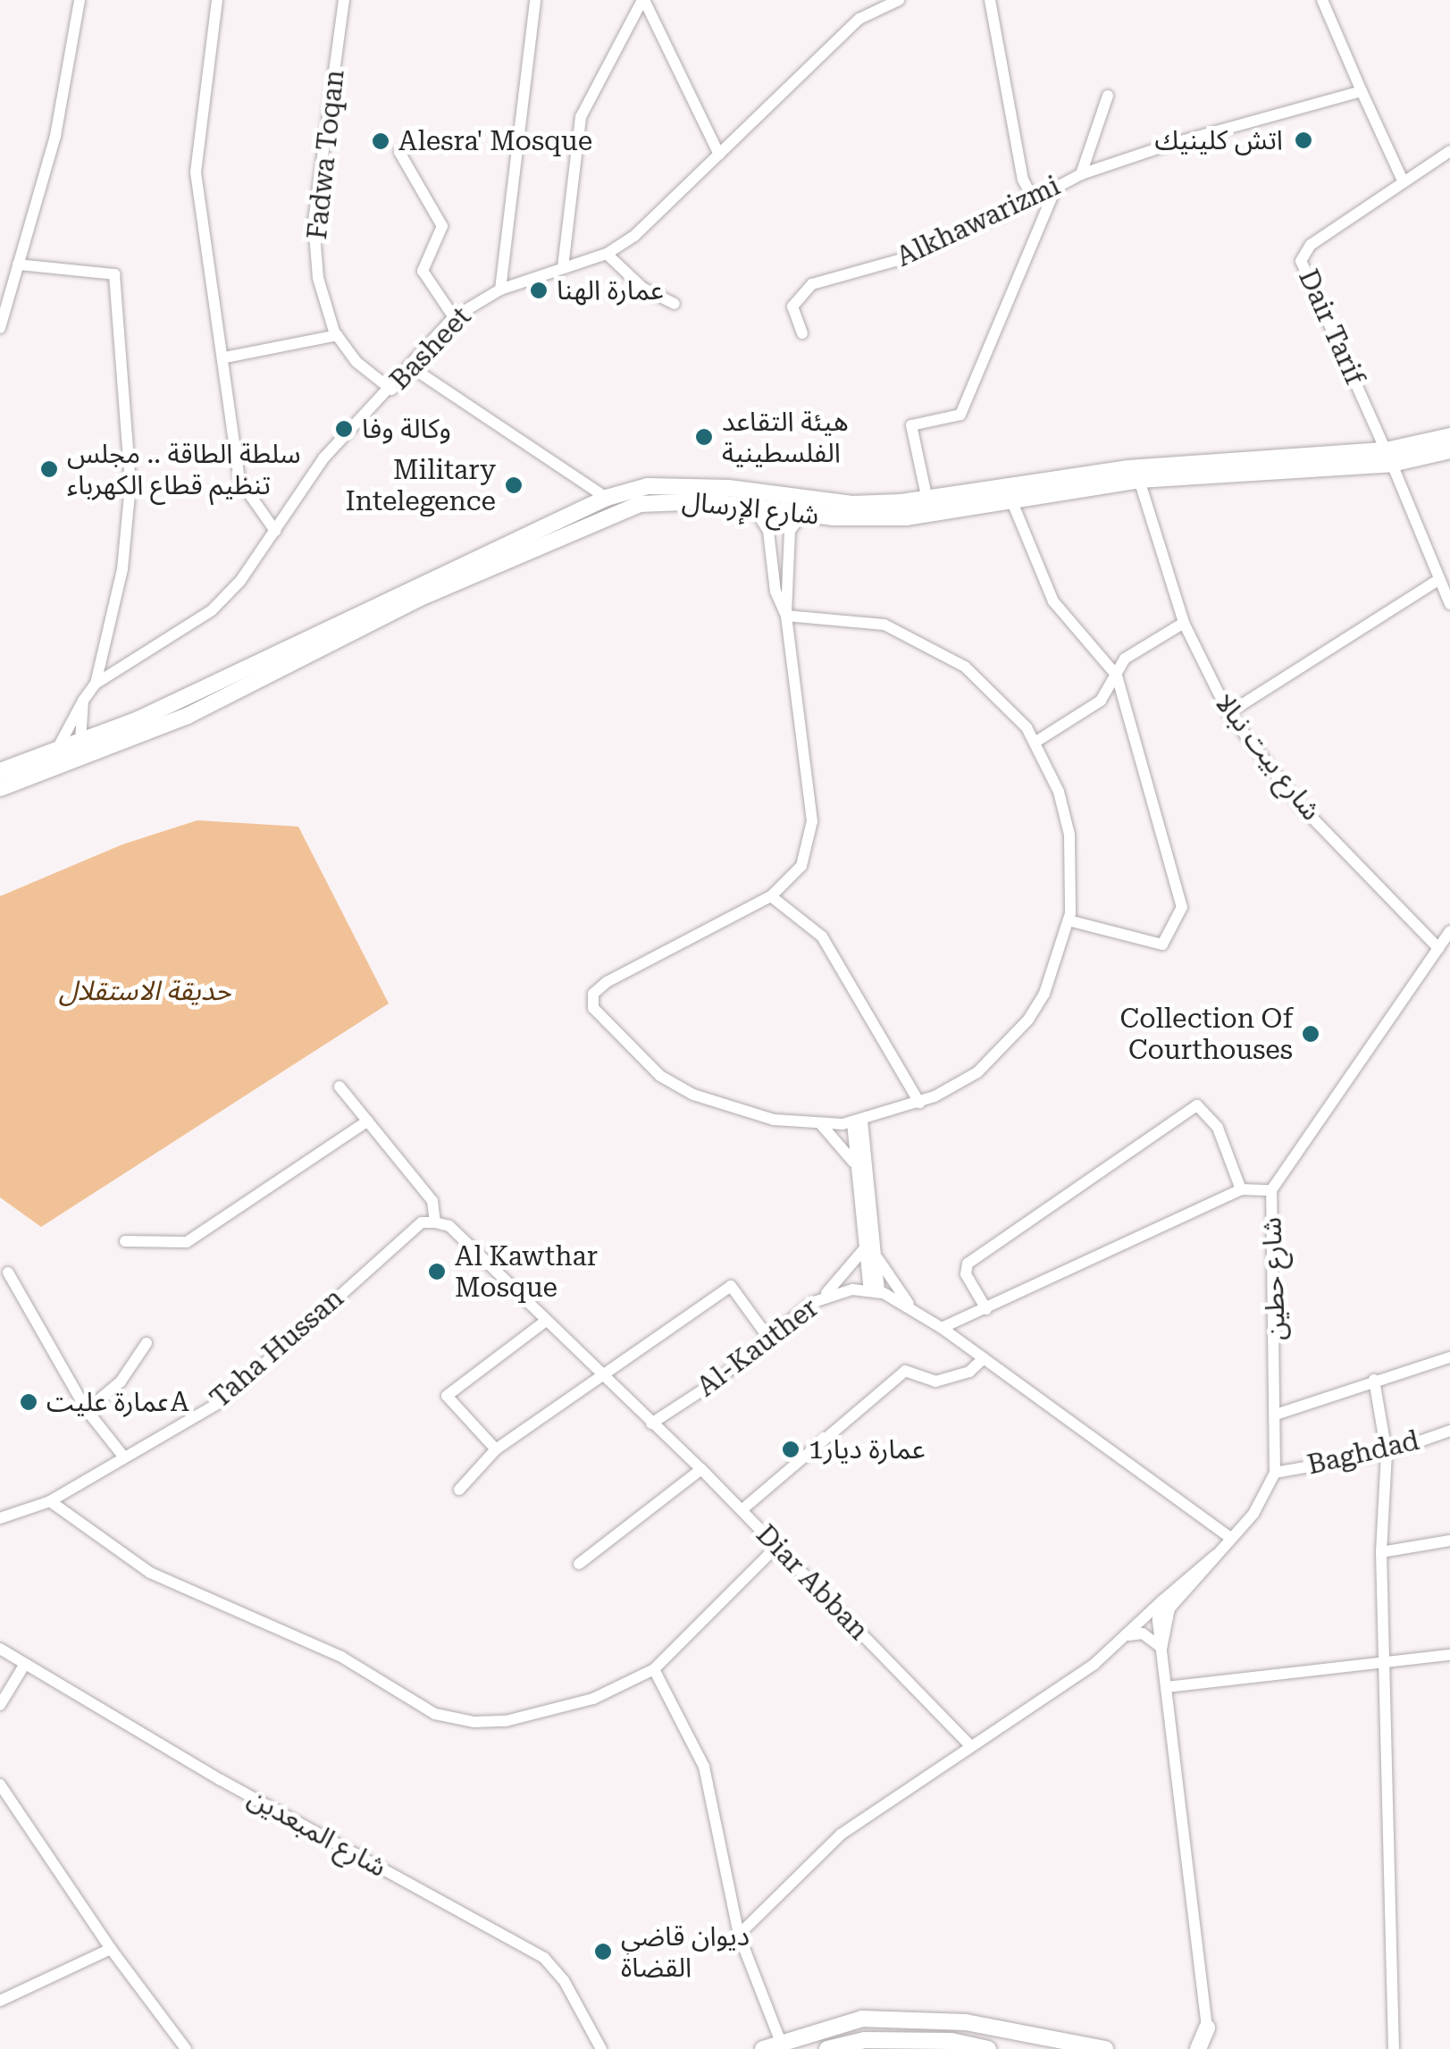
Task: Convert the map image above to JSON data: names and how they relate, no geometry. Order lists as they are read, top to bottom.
{
  "streets": {
    "main road": ["شارع الإرسال"],
    "street": [
      "Fadwa Toqan",
      "Alkhawarizmi",
      "Dair Tarif",
      "Basheet",
      "شارع بيت نبالا",
      "شارع حطين",
      "Al-Kauther",
      "Taha Hussan",
      "Baghdad",
      "Diar Abban",
      "شارع المبعدين"
    ]
  },
  "crossings": [
    ["Fadwa Toqan", "Basheet"],
    ["Dair Tarif", "شارع الإرسال"],
    ["Basheet", "شارع الإرسال"],
    ["شارع الإرسال", "شارع بيت نبالا"],
    ["شارع بيت نبالا", "شارع حطين"],
    ["شارع حطين", "Baghdad"],
    ["Al-Kauther", "Diar Abban"]
  ],
  "parks": ["حديقة الاستقلال"],
  "places": [
    "اتش كلينيك",
    "Alesra' Mosque",
    "عمارة الهنا",
    "وكالة وفا",
    "هيئة التقاعد الفلسطينية",
    "سلطة الطاقة .. مجلس تنظيم قطاع الكهرباء",
    "Military Intelegence",
    "Collection Of Courthouses",
    "Al Kawthar Mosque",
    "عمارة عليتA",
    "عمارة ديار1",
    "ديوان قاضي القضاة"
  ]
}
